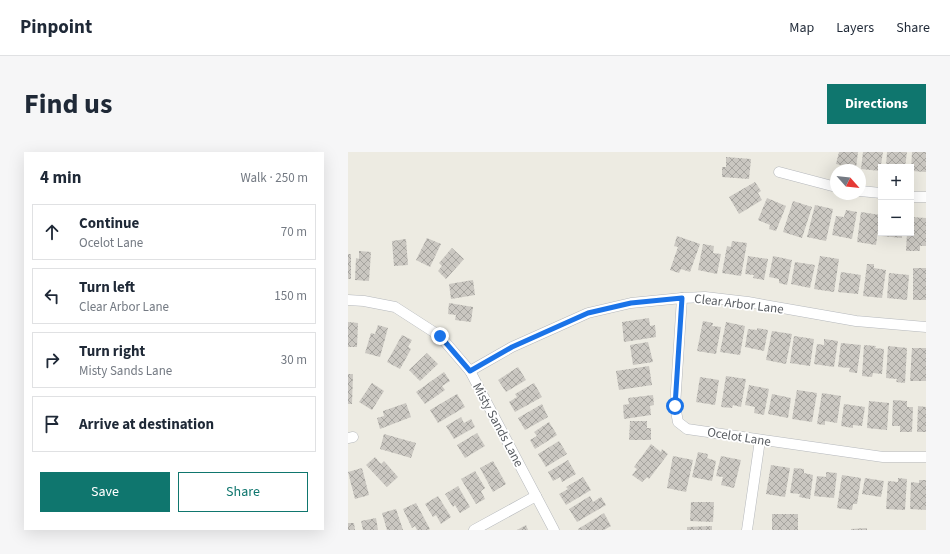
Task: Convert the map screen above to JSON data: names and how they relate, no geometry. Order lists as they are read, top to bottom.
{
  "streets": {
    "street": ["Clear Arbor Lane", "Misty Sands Lane", "Ocelot Lane"]
  },
  "crossings": [
    ["Clear Arbor Lane", "Misty Sands Lane"],
    ["Clear Arbor Lane", "Ocelot Lane"]
  ],
  "north": "bottom right",
  "page": {
    "header": "Pinpoint",
    "nav": ["Map", "Layers", "Share"],
    "title": "Find us",
    "buttons": [
      "Directions",
      ["Save", "Share"]
    ],
    "heading": ["4 min", "Walk · 250 m"],
    "map_buttons": ["+", "−"],
    "list": [
      ["Continue", "Ocelot Lane", "70 m"],
      ["Turn left", "Clear Arbor Lane", "150 m"],
      ["Turn right", "Misty Sands Lane", "30 m"],
      "Arrive at destination"
    ]
  }
}
